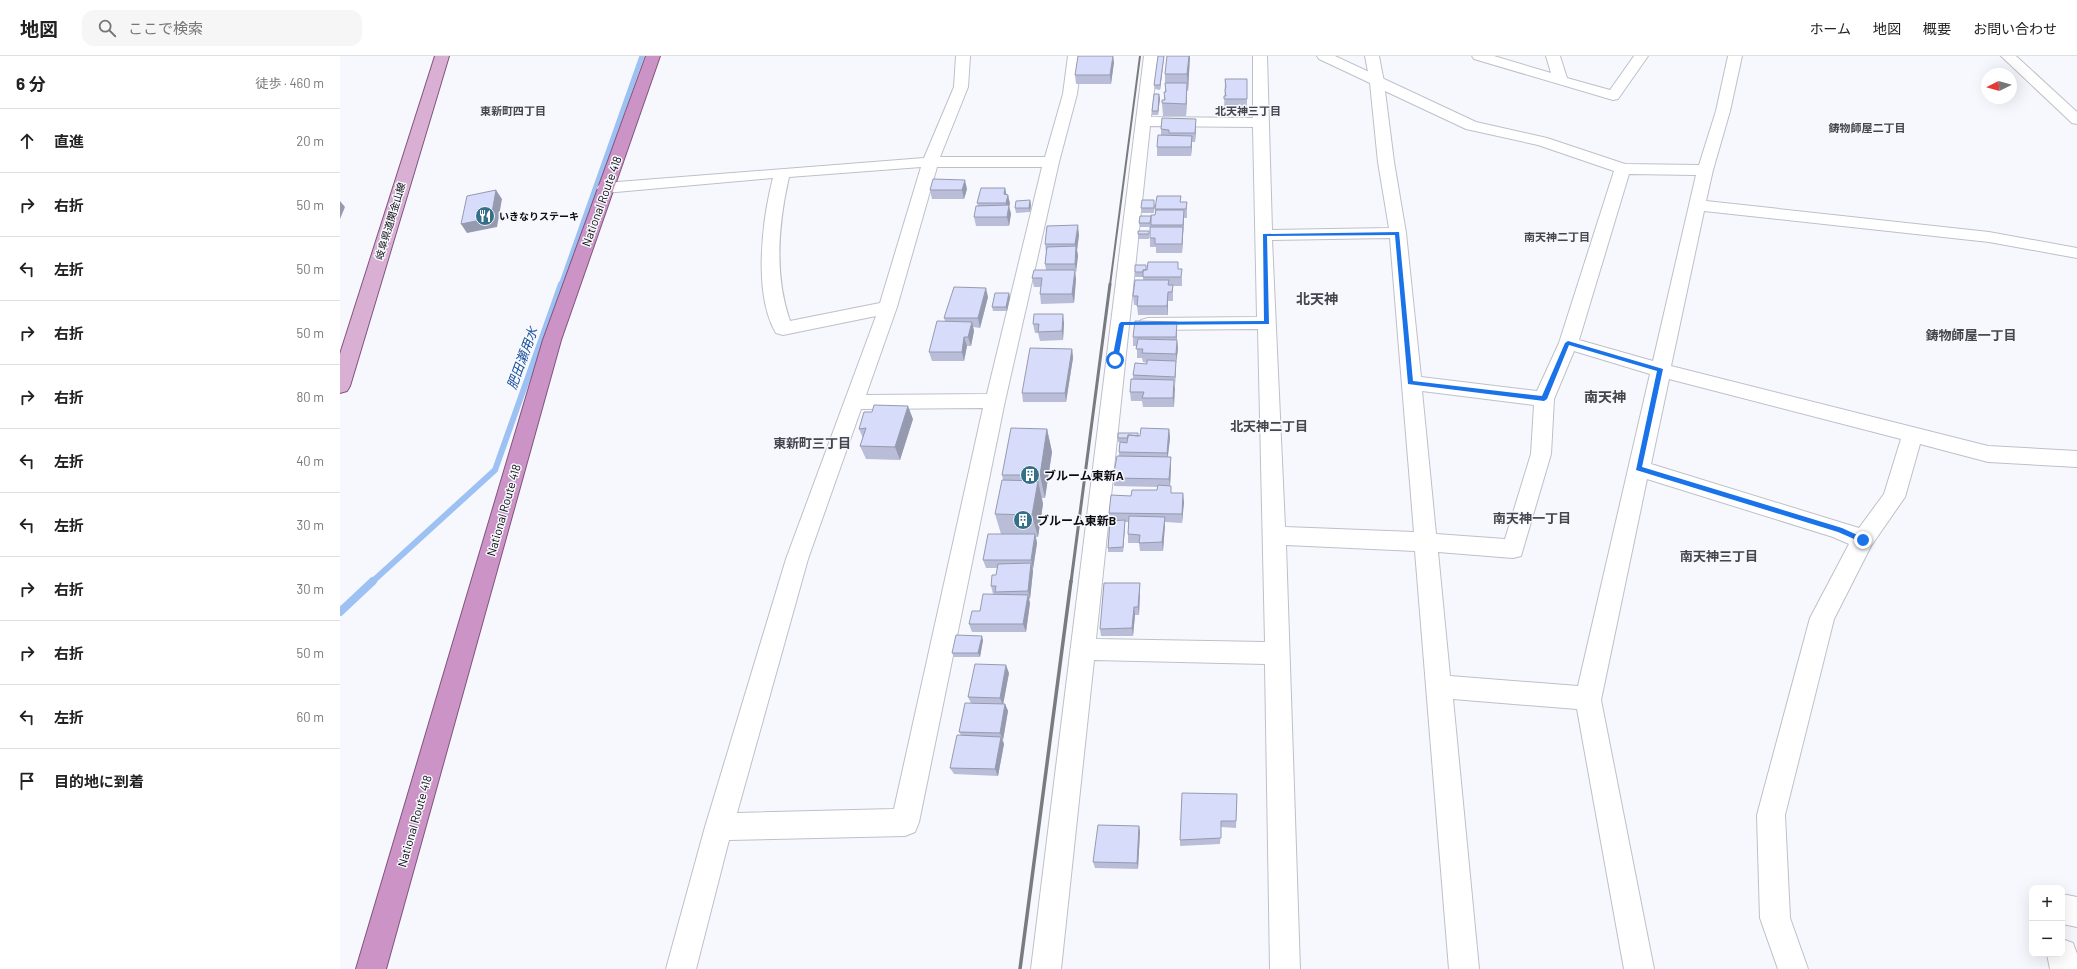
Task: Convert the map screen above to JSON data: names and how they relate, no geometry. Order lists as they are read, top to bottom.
{
  "streets": {
    "highway": ["National Route 418"],
    "main road": ["岐阜県道関金山線"]
  },
  "districts": [
    "東新町四丁目",
    "北天神三丁目",
    "鋳物師屋二丁目",
    "南天神二丁目",
    "北天神",
    "鋳物師屋一丁目",
    "南天神",
    "北天神二丁目",
    "東新町三丁目",
    "南天神一丁目",
    "南天神三丁目"
  ],
  "water": ["肥田瀬用水"],
  "places": {
    "restaurant": ["いきなりステーキ"],
    "building": ["ブルーム東新A", "ブルーム東新B"]
  },
  "north": "left",
  "page": {
    "header": "地図",
    "search": "ここで検索",
    "nav": [
      "ホーム",
      "地図",
      "概要",
      "お問い合わせ"
    ],
    "heading": ["6 分", "徒歩 · 460 m"],
    "list": [
      ["直進", "20 m"],
      ["右折", "50 m"],
      ["左折", "50 m"],
      ["右折", "50 m"],
      ["右折", "80 m"],
      ["左折", "40 m"],
      ["左折", "30 m"],
      ["右折", "30 m"],
      ["右折", "50 m"],
      ["左折", "60 m"],
      "目的地に到着"
    ],
    "map_buttons": ["+", "−"]
  }
}
